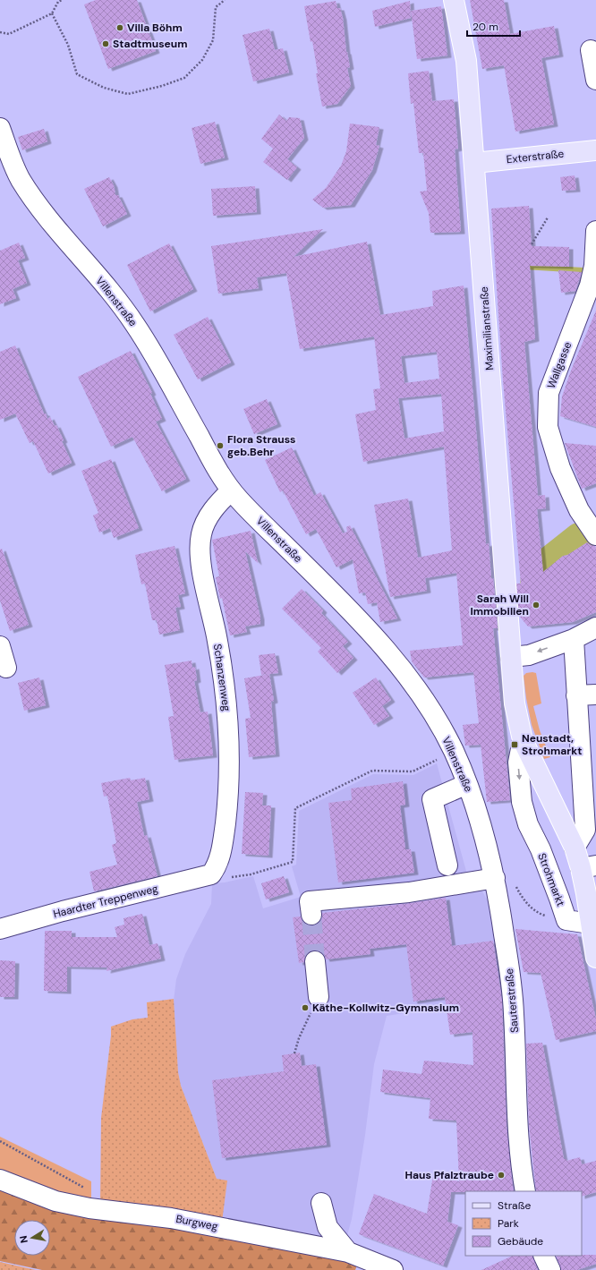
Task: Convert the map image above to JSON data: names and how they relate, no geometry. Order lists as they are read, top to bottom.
{
  "streets": {
    "main road": ["Exterstraße", "Maximilianstraße", "Strohmarkt"],
    "street": [
      "Villenstraße",
      "Wallgasse",
      "Schanzenweg",
      "Haardter Treppenweg",
      "Sauterstraße",
      "Burgweg"
    ]
  },
  "crossings": [
    ["Exterstraße", "Maximilianstraße"],
    ["Villenstraße", "Schanzenweg"],
    ["Villenstraße", "Sauterstraße"],
    ["Maximilianstraße", "Strohmarkt"],
    ["Schanzenweg", "Haardter Treppenweg"]
  ],
  "places": {
    "other": [
      "Villa Böhm",
      "Stadtmuseum",
      "Flora Strauss geb.Behr",
      "Sarah Will Immobilien",
      "Käthe-Kollwitz-Gymnasium",
      "Haus Pfalztraube"
    ],
    "transit": ["Neustadt, Strohmarkt"]
  },
  "legend": ["Straße", "Park", "Gebäude"],
  "scale_bar": "20 m",
  "north": "left"
}
